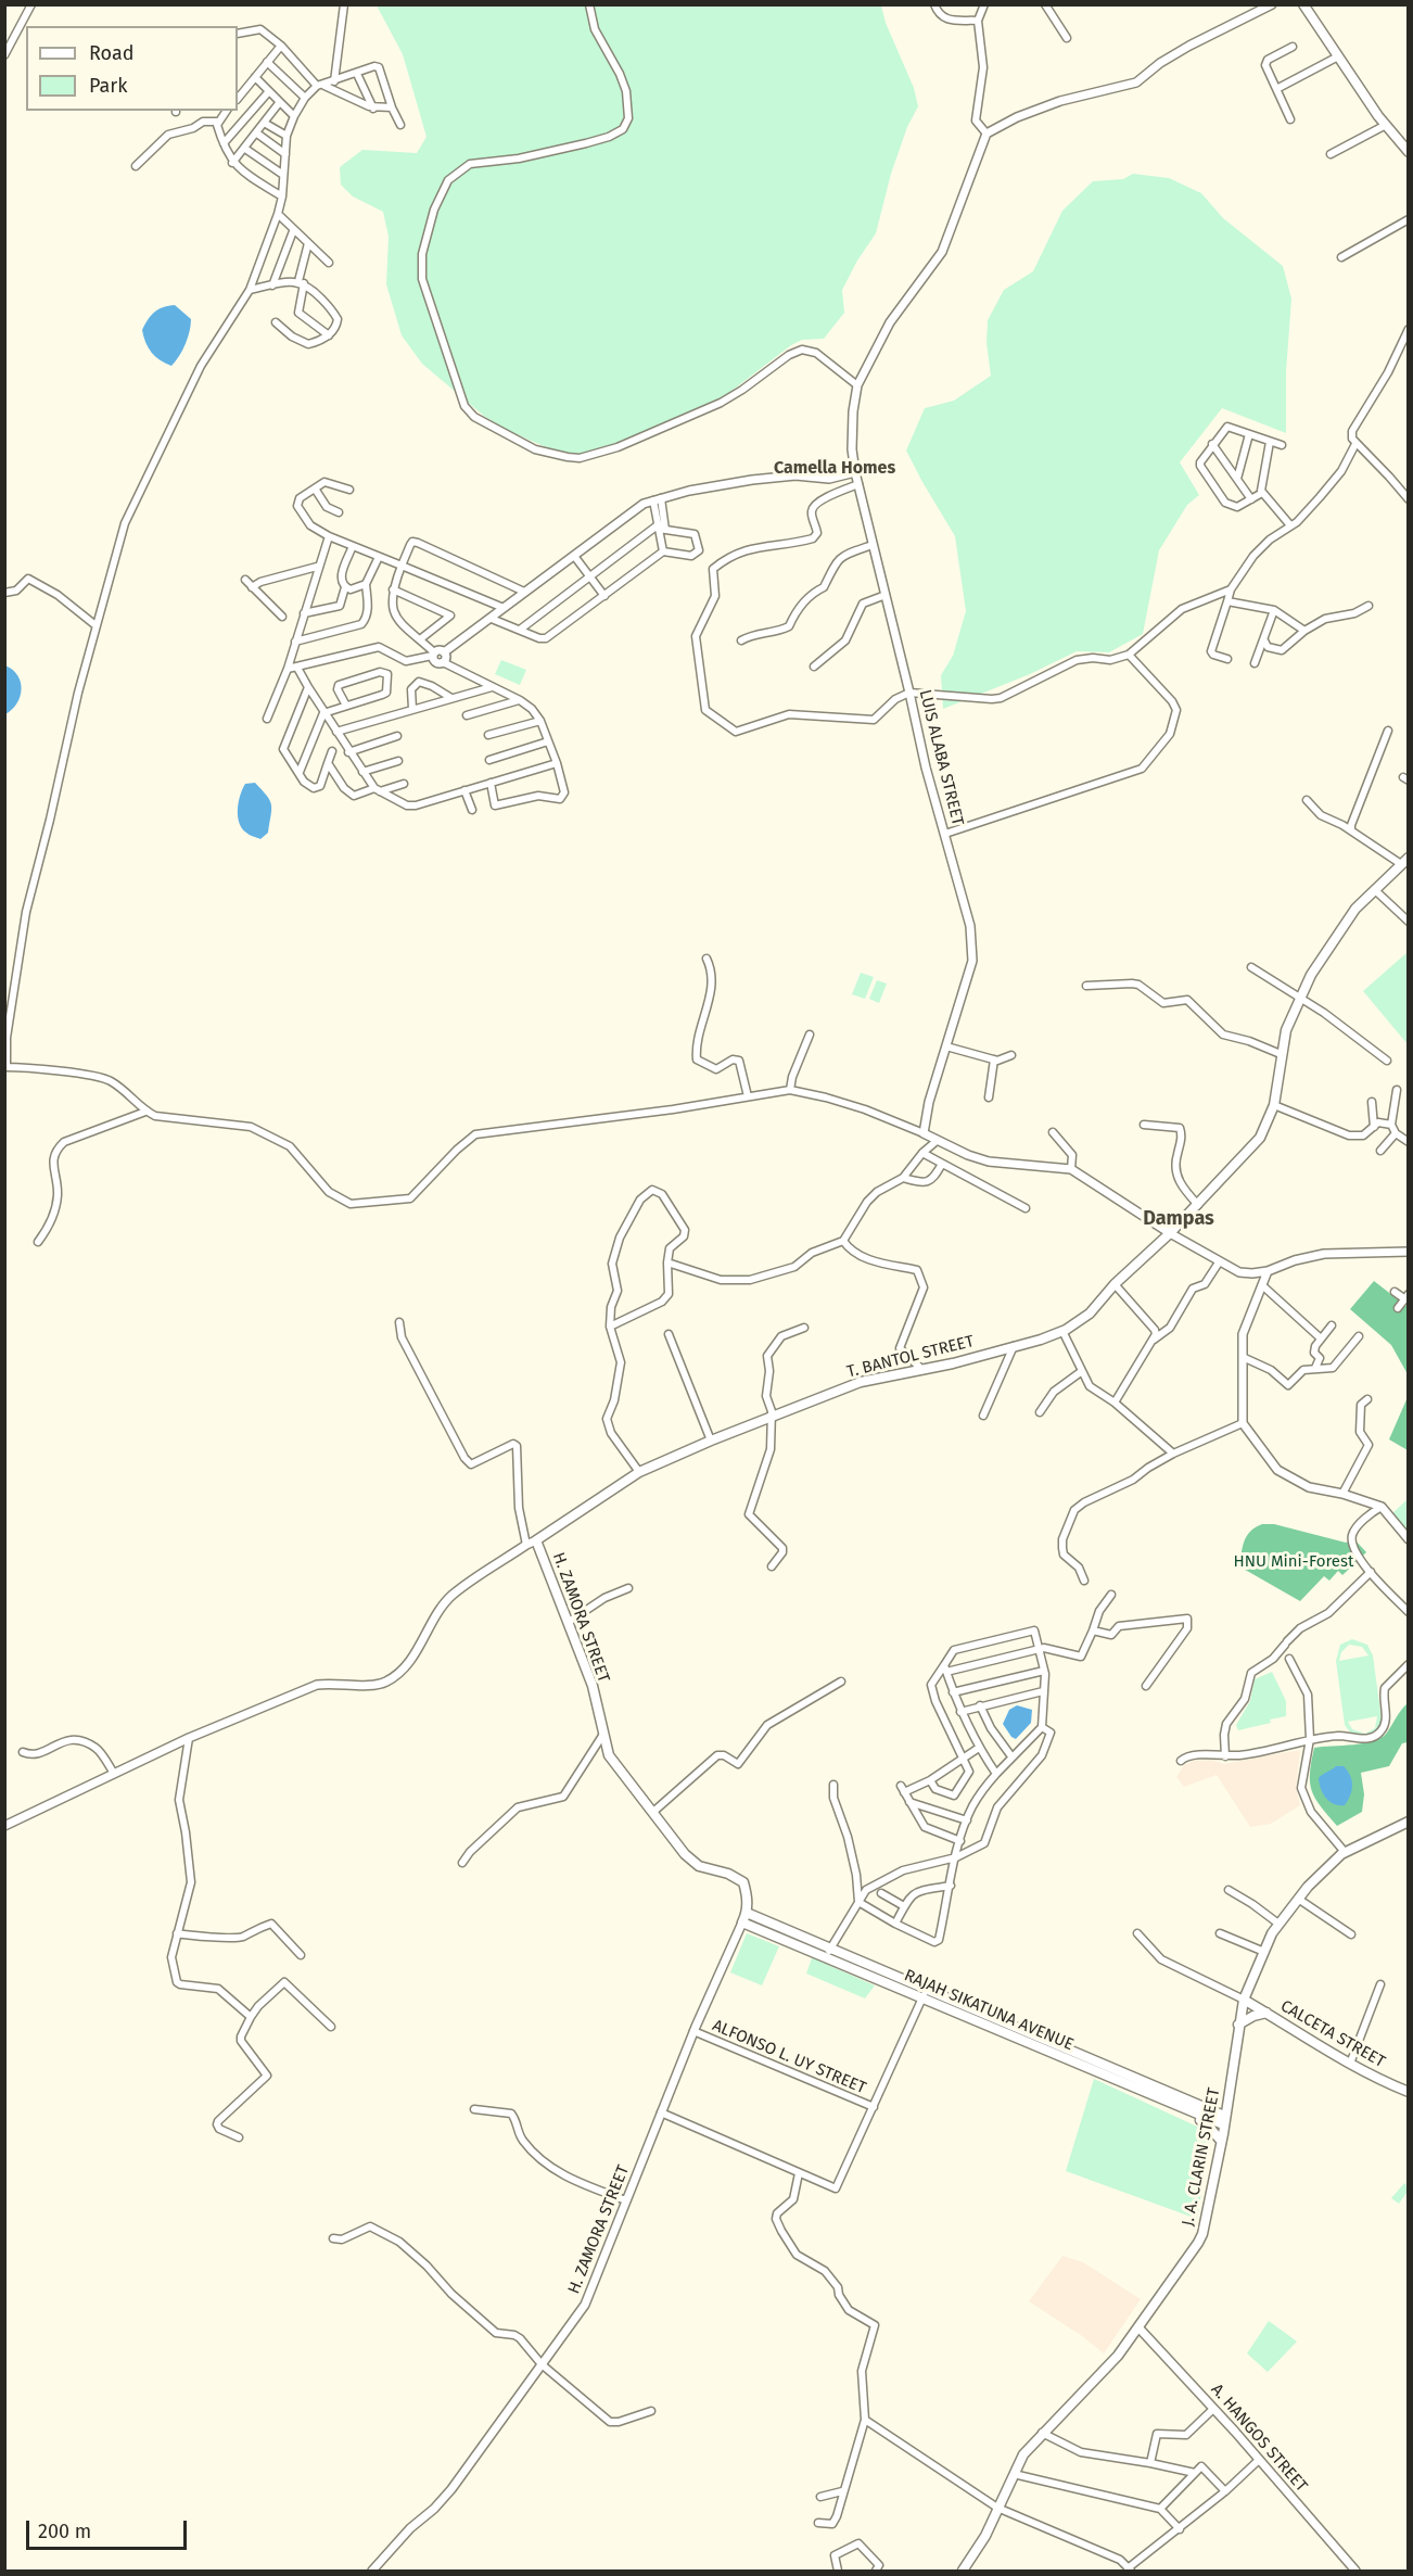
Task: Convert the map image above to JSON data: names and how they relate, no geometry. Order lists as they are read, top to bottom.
{
  "streets": {
    "main road": [
      "T. BANTOL STREET",
      "H. ZAMORA STREET",
      "RAJAH SIKATUNA AVENUE",
      "CALCETA STREET",
      "J. A. CLARIN STREET"
    ],
    "street": ["LUIS ALABA STREET", "ALFONSO L. UY STREET", "A. HANGOS STREET"]
  },
  "crossings": [
    ["T. BANTOL STREET", "H. ZAMORA STREET"],
    ["H. ZAMORA STREET", "RAJAH SIKATUNA AVENUE"],
    ["H. ZAMORA STREET", "ALFONSO L. UY STREET"],
    ["RAJAH SIKATUNA AVENUE", "J. A. CLARIN STREET"],
    ["CALCETA STREET", "J. A. CLARIN STREET"],
    ["J. A. CLARIN STREET", "A. HANGOS STREET"]
  ],
  "districts": ["Camella Homes", "Dampas"],
  "parks": ["HNU Mini-Forest"],
  "legend": ["Road", "Park"],
  "scale_bar": "200 m"
}
